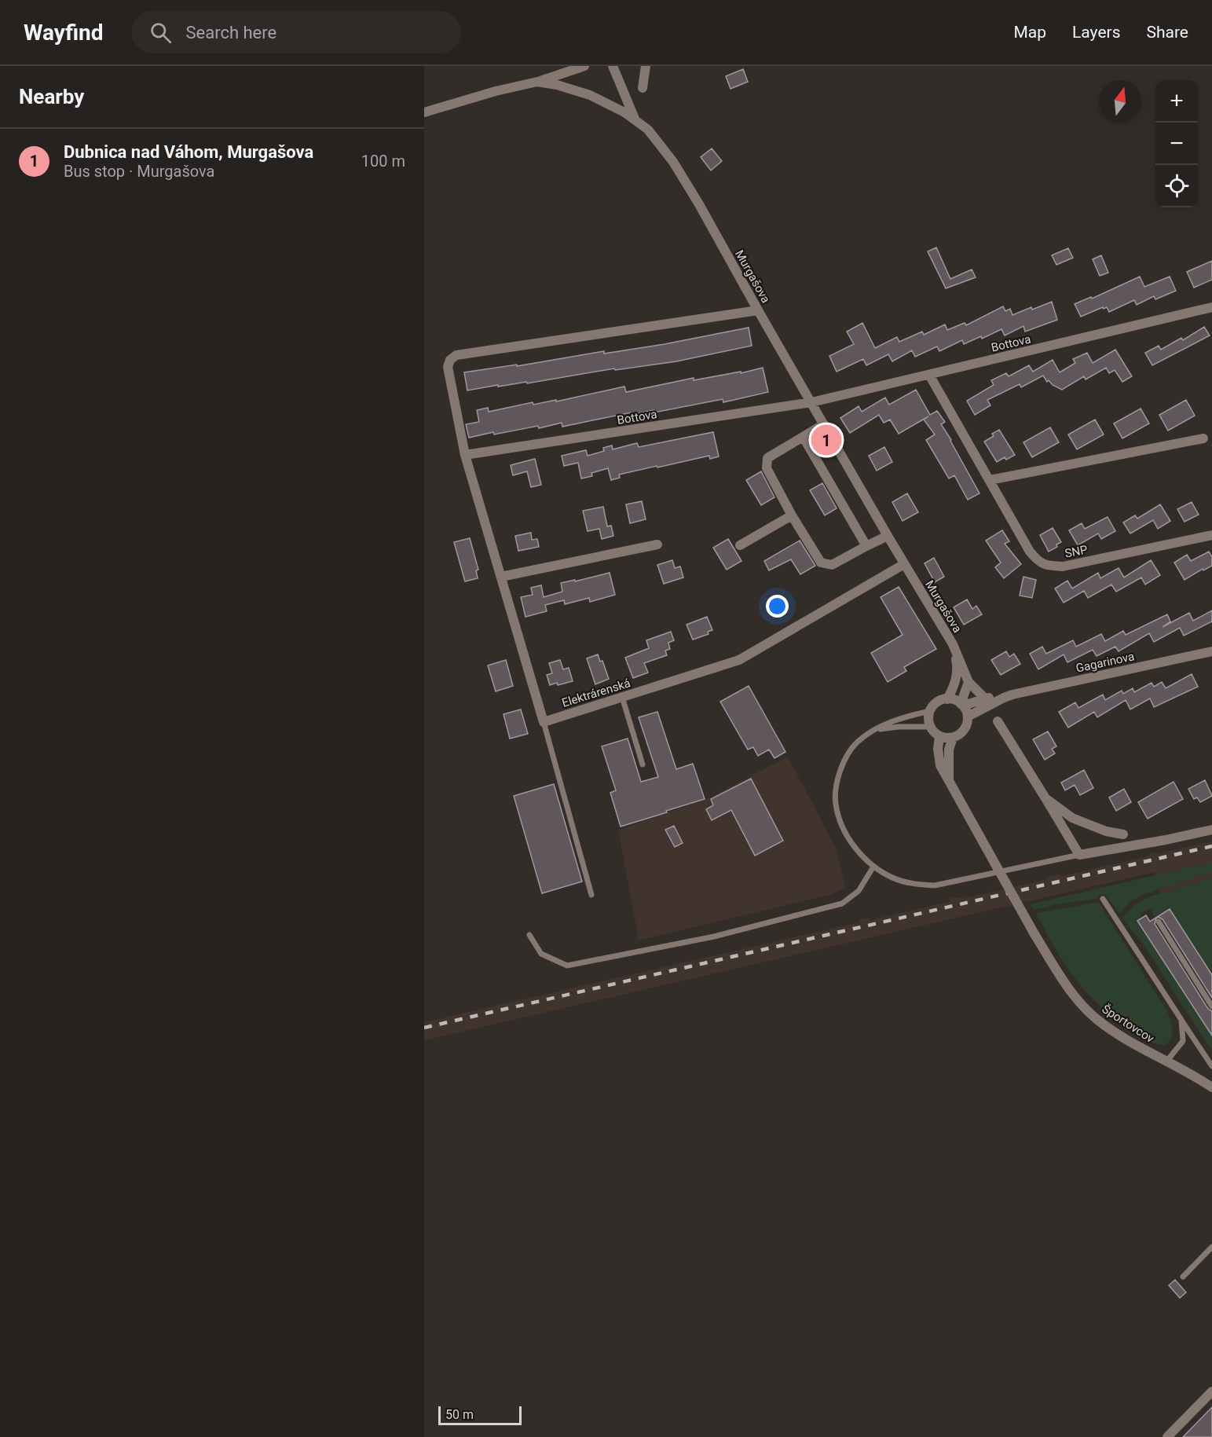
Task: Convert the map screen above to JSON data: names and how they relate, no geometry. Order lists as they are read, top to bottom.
{
  "streets": {
    "street": [
      "Murgašova",
      "Bottova",
      "SNP",
      "Gagarinova",
      "Elektrárenská",
      "Športovcov"
    ]
  },
  "crossings": [
    ["Murgašova", "Bottova"],
    ["Murgašova", "Gagarinova"],
    ["Murgašova", "Elektrárenská"],
    ["Murgašova", "Športovcov"],
    ["Bottova", "SNP"],
    ["Gagarinova", "Športovcov"]
  ],
  "scale_bar": "50 m",
  "north": "top",
  "page": {
    "header": "Wayfind",
    "search": "Search here",
    "nav": ["Map", "Layers", "Share"],
    "heading": "Nearby",
    "map_buttons": ["+", "−"],
    "list": [
      {
        "mark": "1",
        "name": "Dubnica nad Váhom, Murgašova",
        "note": "Bus stop · Murgašova",
        "value": "100 m"
      }
    ],
    "pins": "1",
    "scale": "50 m"
  }
}
